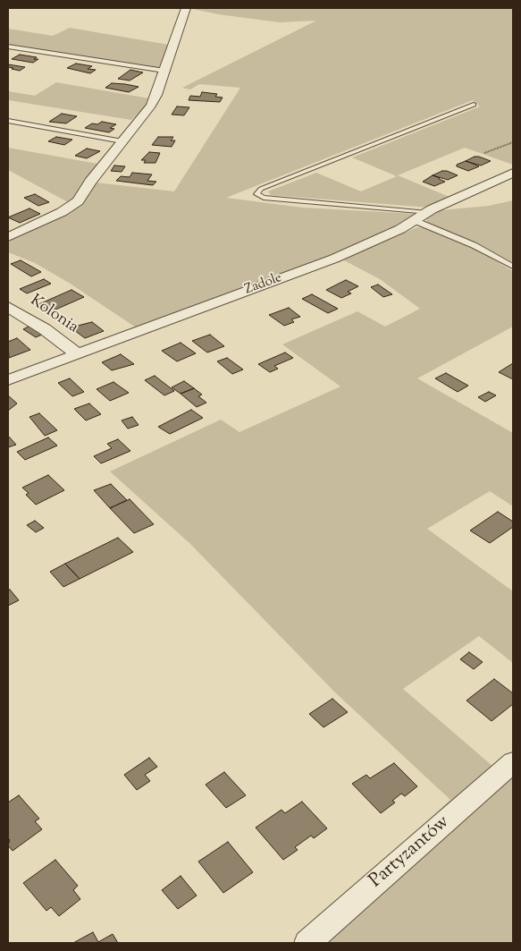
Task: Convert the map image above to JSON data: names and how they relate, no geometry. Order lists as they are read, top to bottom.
{
  "streets": {
    "street": ["Zadole", "Kolonia", "Partyzantów"]
  },
  "crossings": [
    ["Zadole", "Kolonia"]
  ]
}
